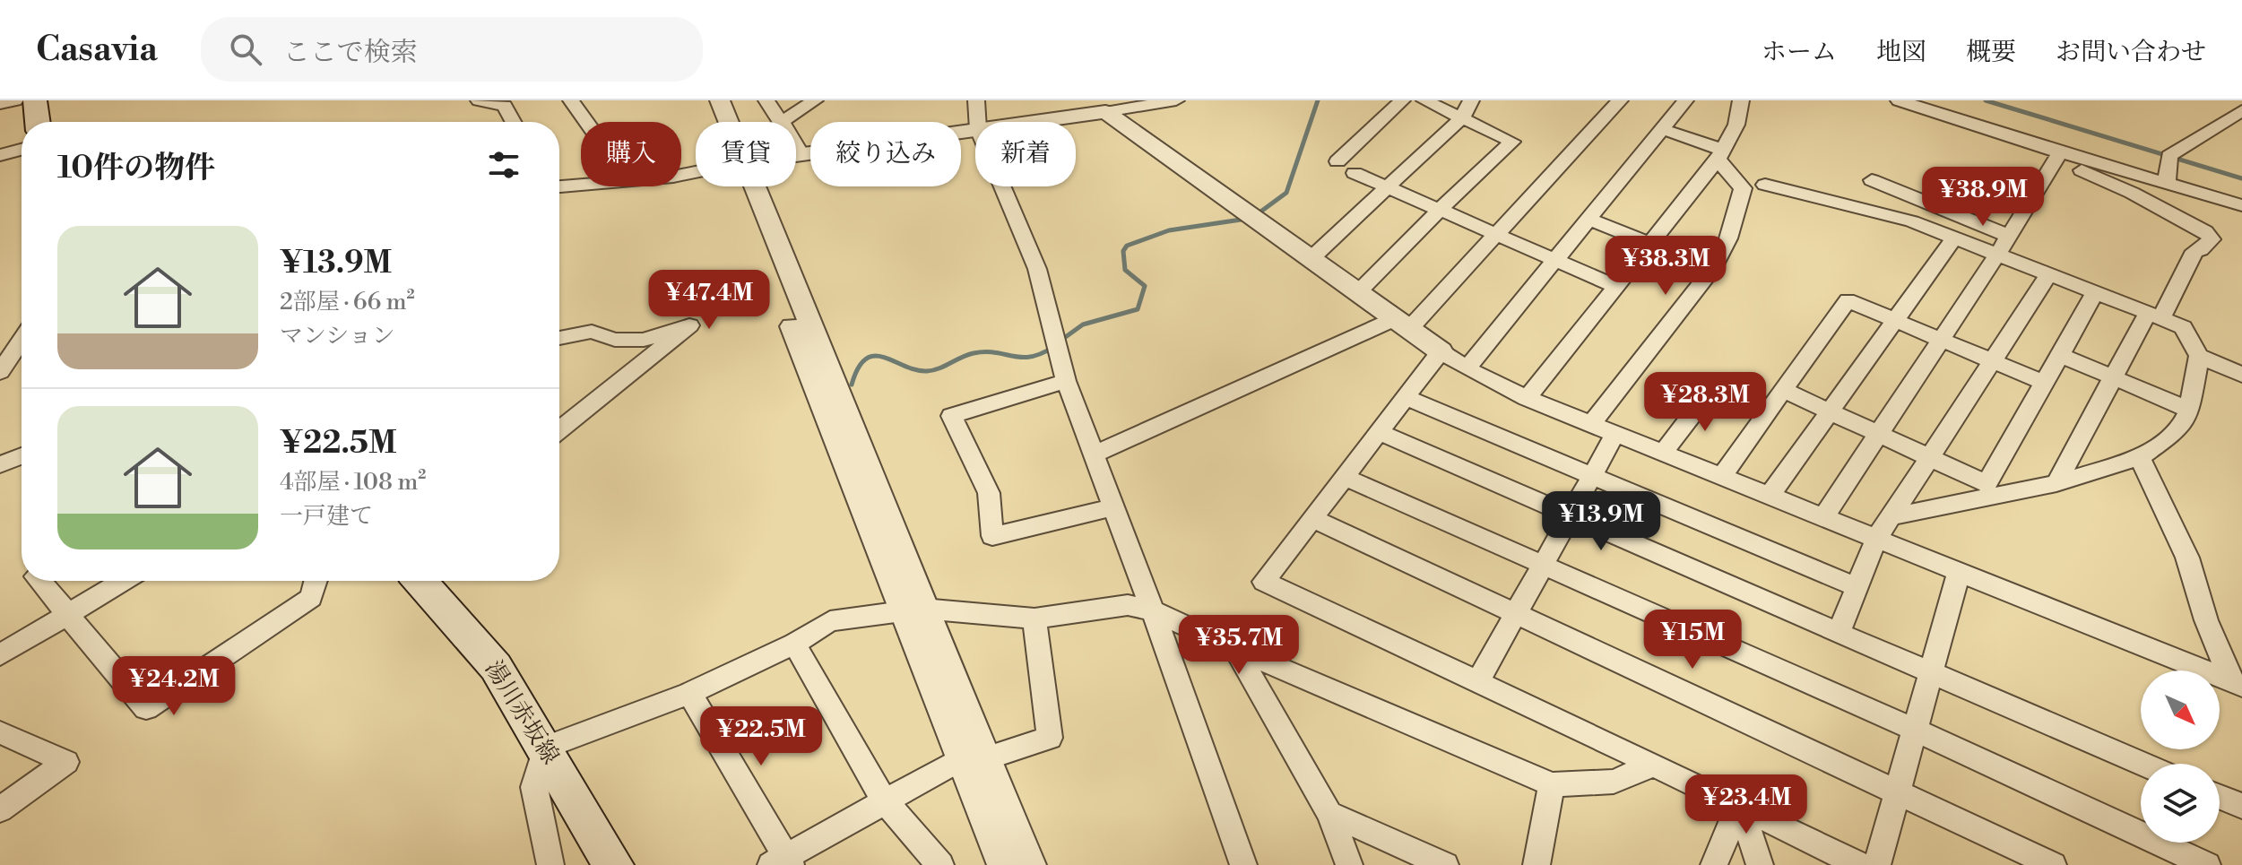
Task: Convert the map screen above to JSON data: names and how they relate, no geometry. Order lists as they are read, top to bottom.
{
  "streets": {
    "main road": ["湯川赤坂線"]
  },
  "north": "bottom right",
  "page": {
    "header": "Casavia",
    "search": "ここで検索",
    "nav": [
      "ホーム",
      "地図",
      "概要",
      "お問い合わせ"
    ],
    "chip": [
      "購入",
      "賃貸",
      "絞り込み",
      "新着"
    ],
    "heading": "10件の物件",
    "price": [
      "¥38.9M",
      "¥38.3M",
      "¥47.4M",
      "¥28.3M",
      "¥13.9M",
      "¥15M",
      "¥35.7M",
      "¥24.2M",
      "¥22.5M",
      "¥23.4M"
    ],
    "list": [
      {
        "name": "¥13.9M",
        "note": "2部屋 · 66 m² · マンション"
      },
      {
        "name": "¥22.5M",
        "note": "4部屋 · 108 m² · 一戸建て"
      }
    ]
  }
}
